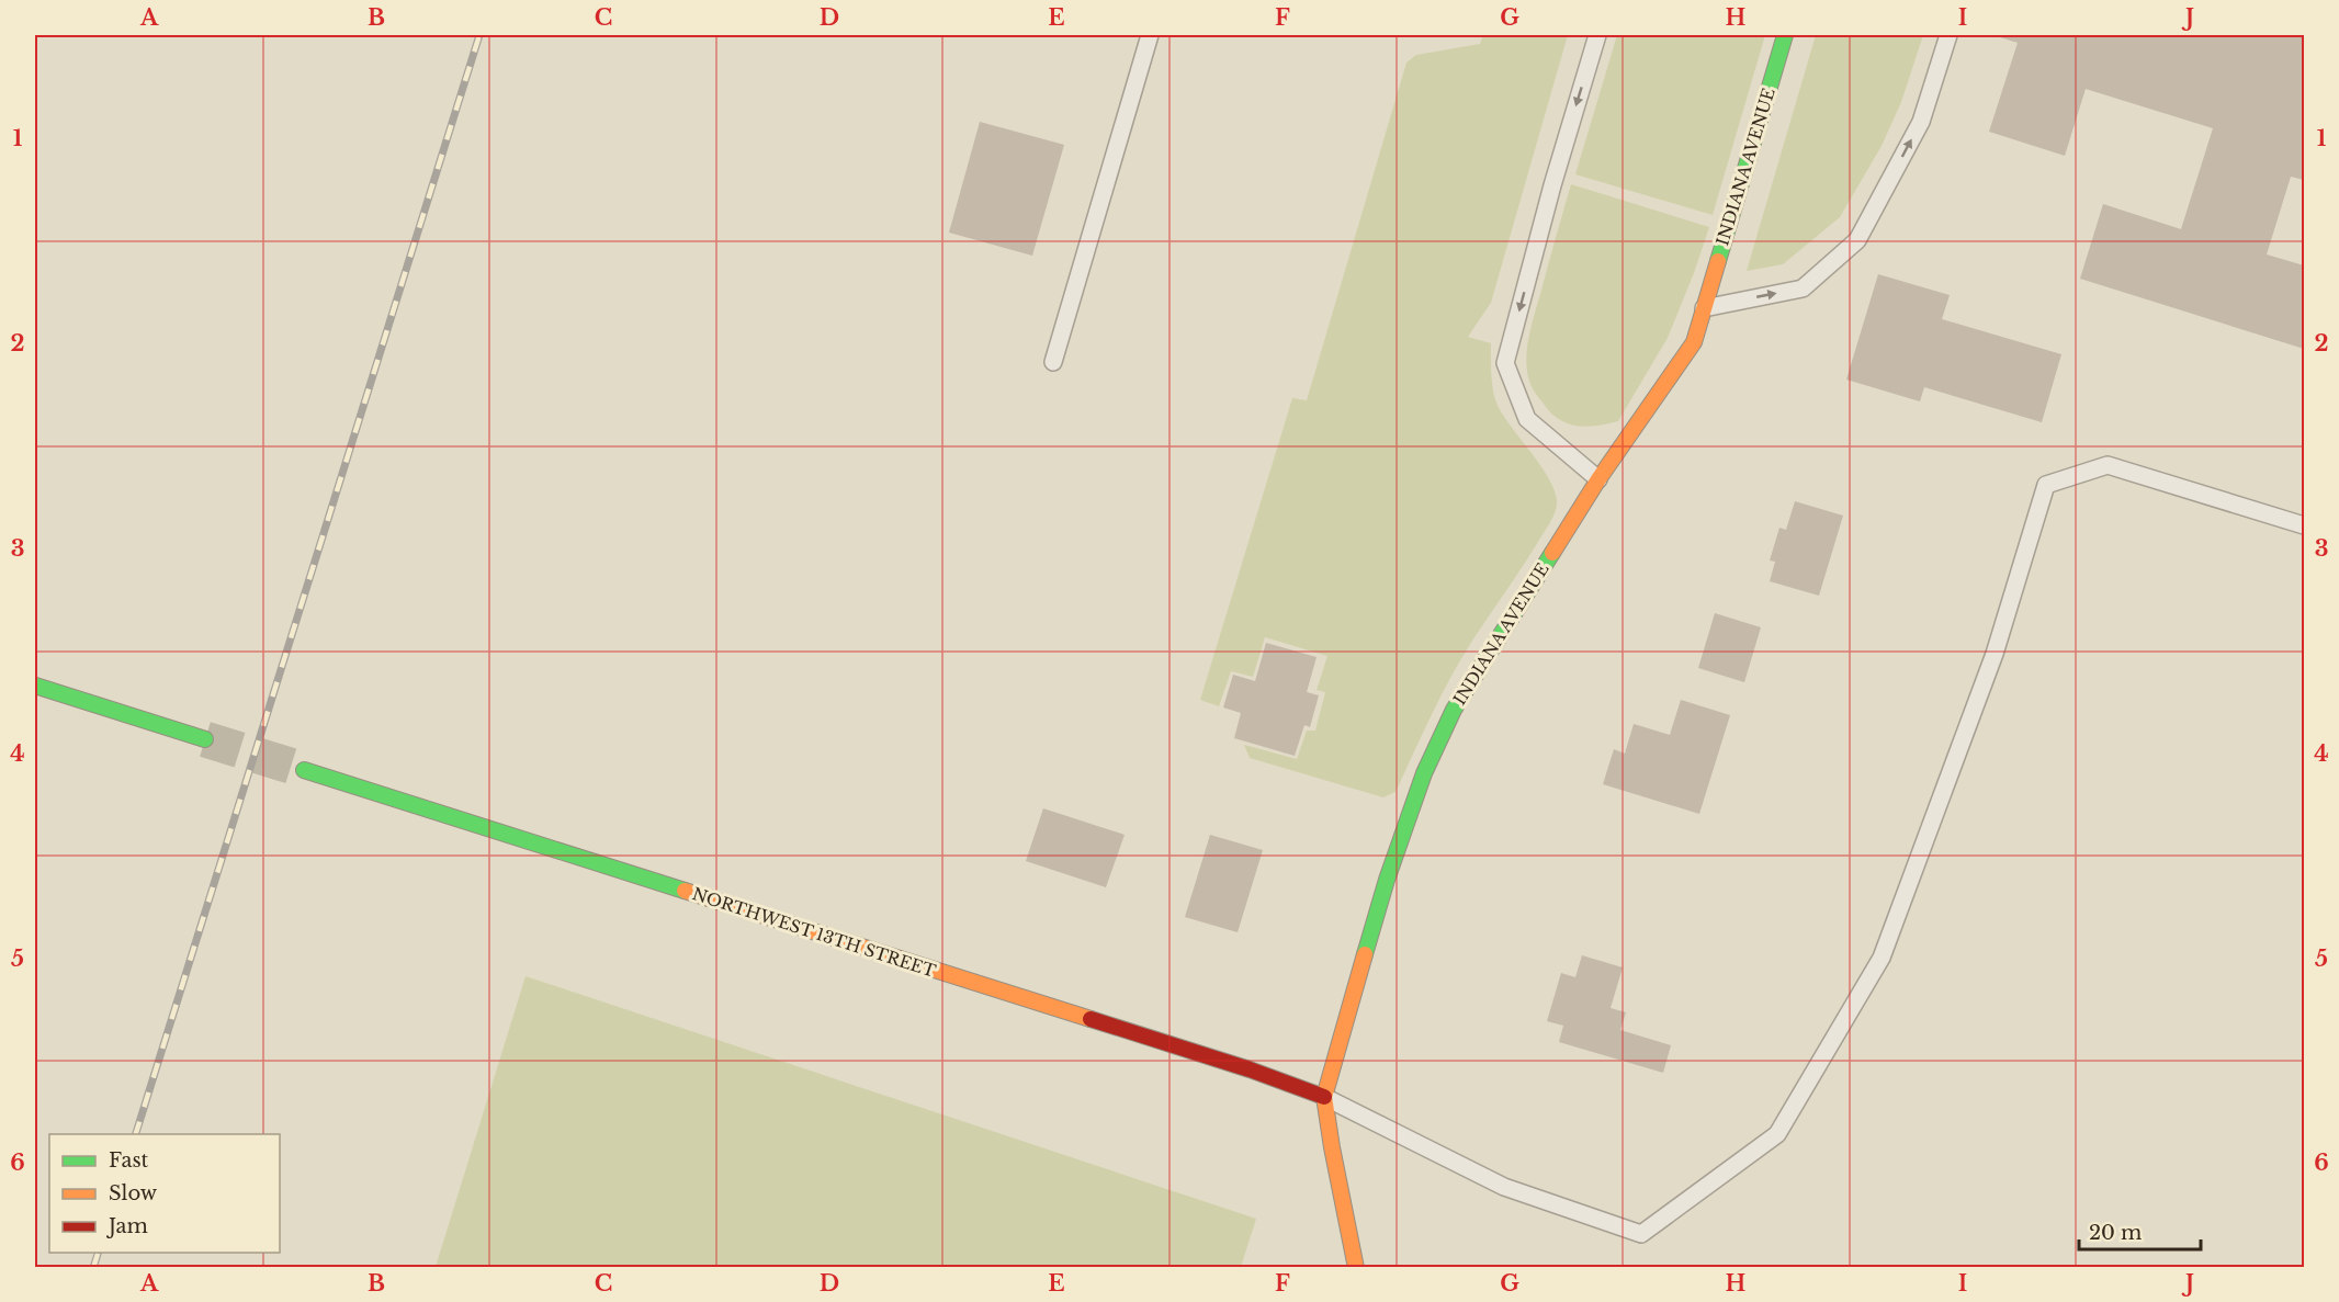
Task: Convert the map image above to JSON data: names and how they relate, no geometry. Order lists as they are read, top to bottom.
{
  "streets": {
    "street": ["INDIANA AVENUE", "NORTHWEST 13TH STREET"]
  },
  "crossings": [
    ["INDIANA AVENUE", "NORTHWEST 13TH STREET"]
  ],
  "legend": ["Fast", "Slow", "Jam"],
  "scale_bar": "20 m",
  "grid": {
    "columns": [
      "A",
      "B",
      "C",
      "D",
      "E",
      "F",
      "G",
      "H",
      "I",
      "J"
    ],
    "rows": [
      "1",
      "2",
      "3",
      "4",
      "5",
      "6"
    ]
  }
}
